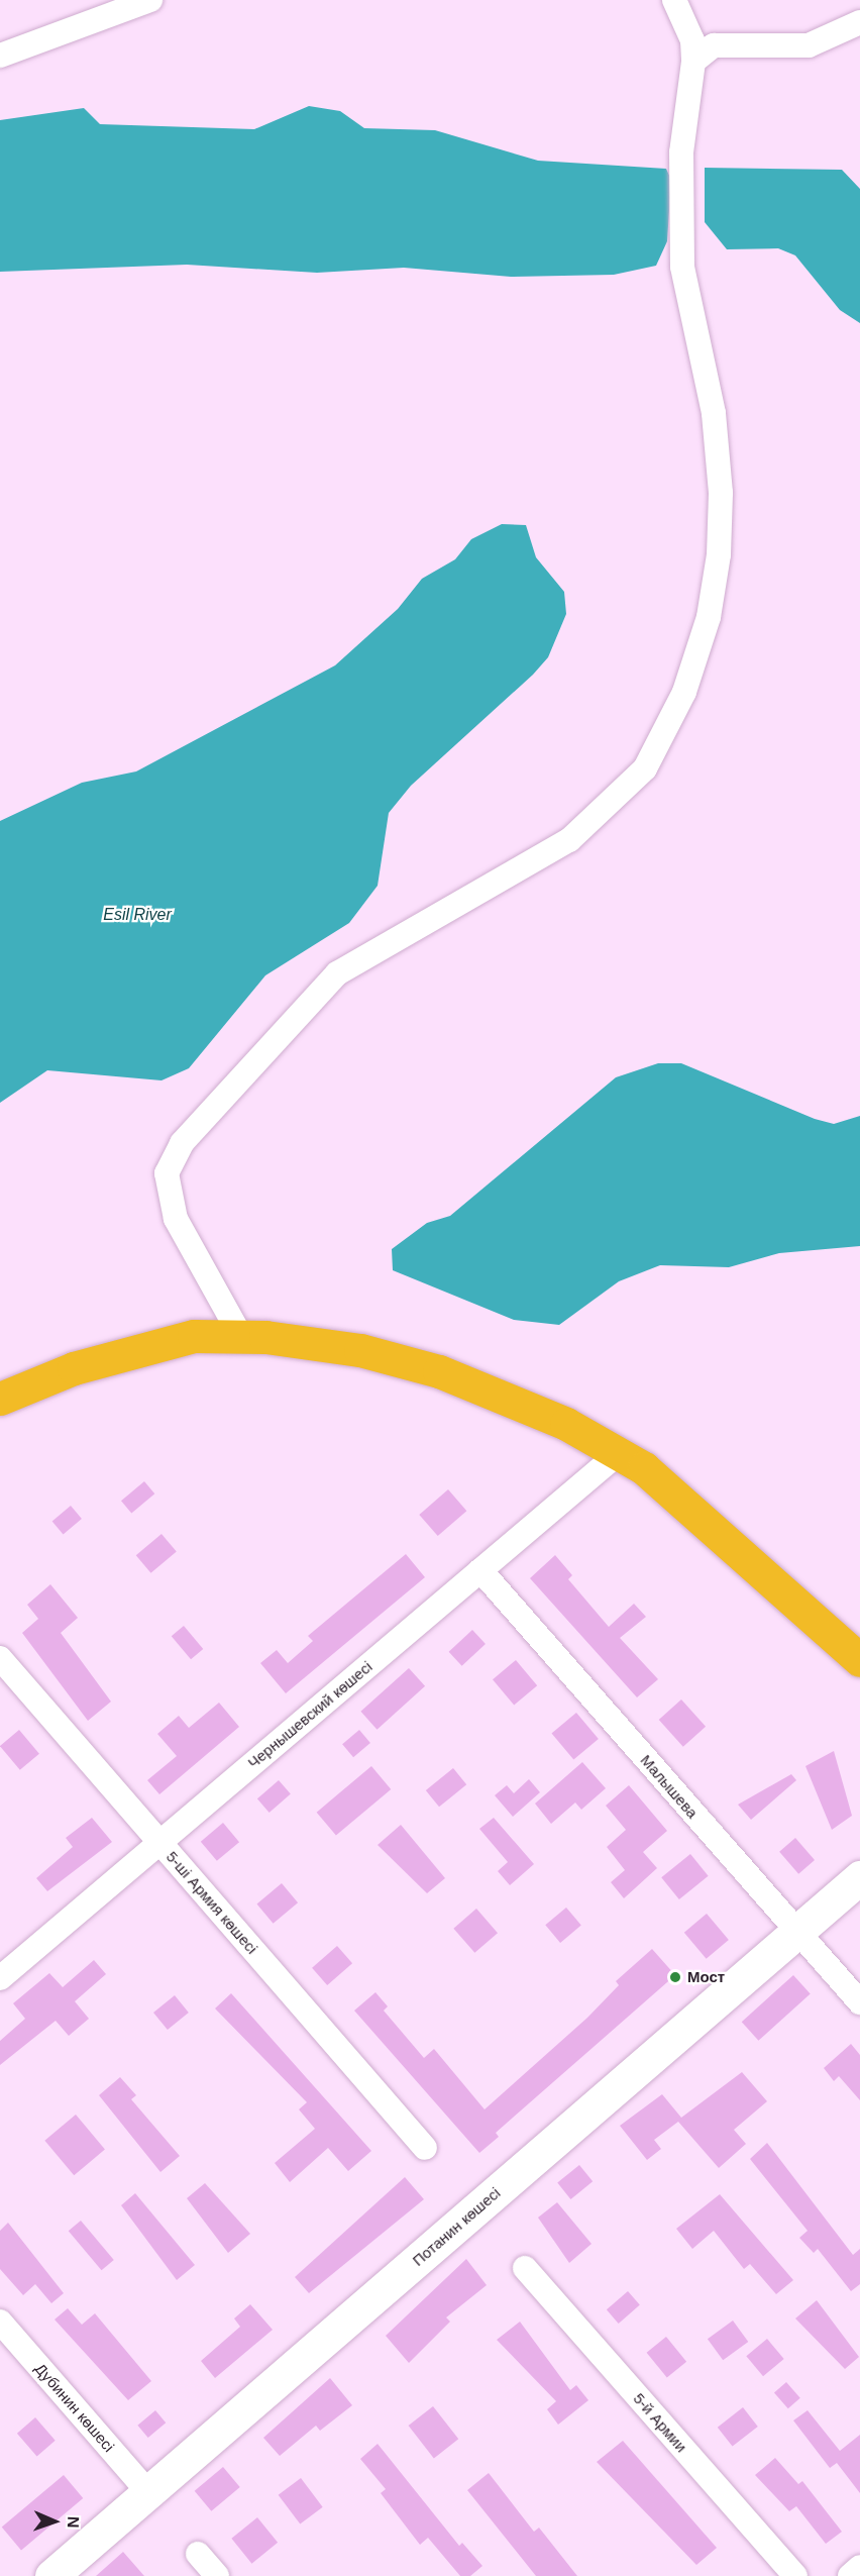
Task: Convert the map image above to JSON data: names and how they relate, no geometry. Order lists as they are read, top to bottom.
{
  "streets": {
    "main road": ["Потанин көшесі"],
    "street": [
      "Чернышевский көшесі",
      "Малышева",
      "5-ші Армия көшесі",
      "Дубинин көшесі",
      "5-й Армии"
    ]
  },
  "crossings": [
    ["Чернышевский көшесі", "Малышева"],
    ["Чернышевский көшесі", "5-ші Армия көшесі"],
    ["Малышева", "Потанин көшесі"],
    ["Потанин көшесі", "Дубинин көшесі"]
  ],
  "water": ["Esil River"],
  "places": ["Мост"],
  "north": "right"
}
